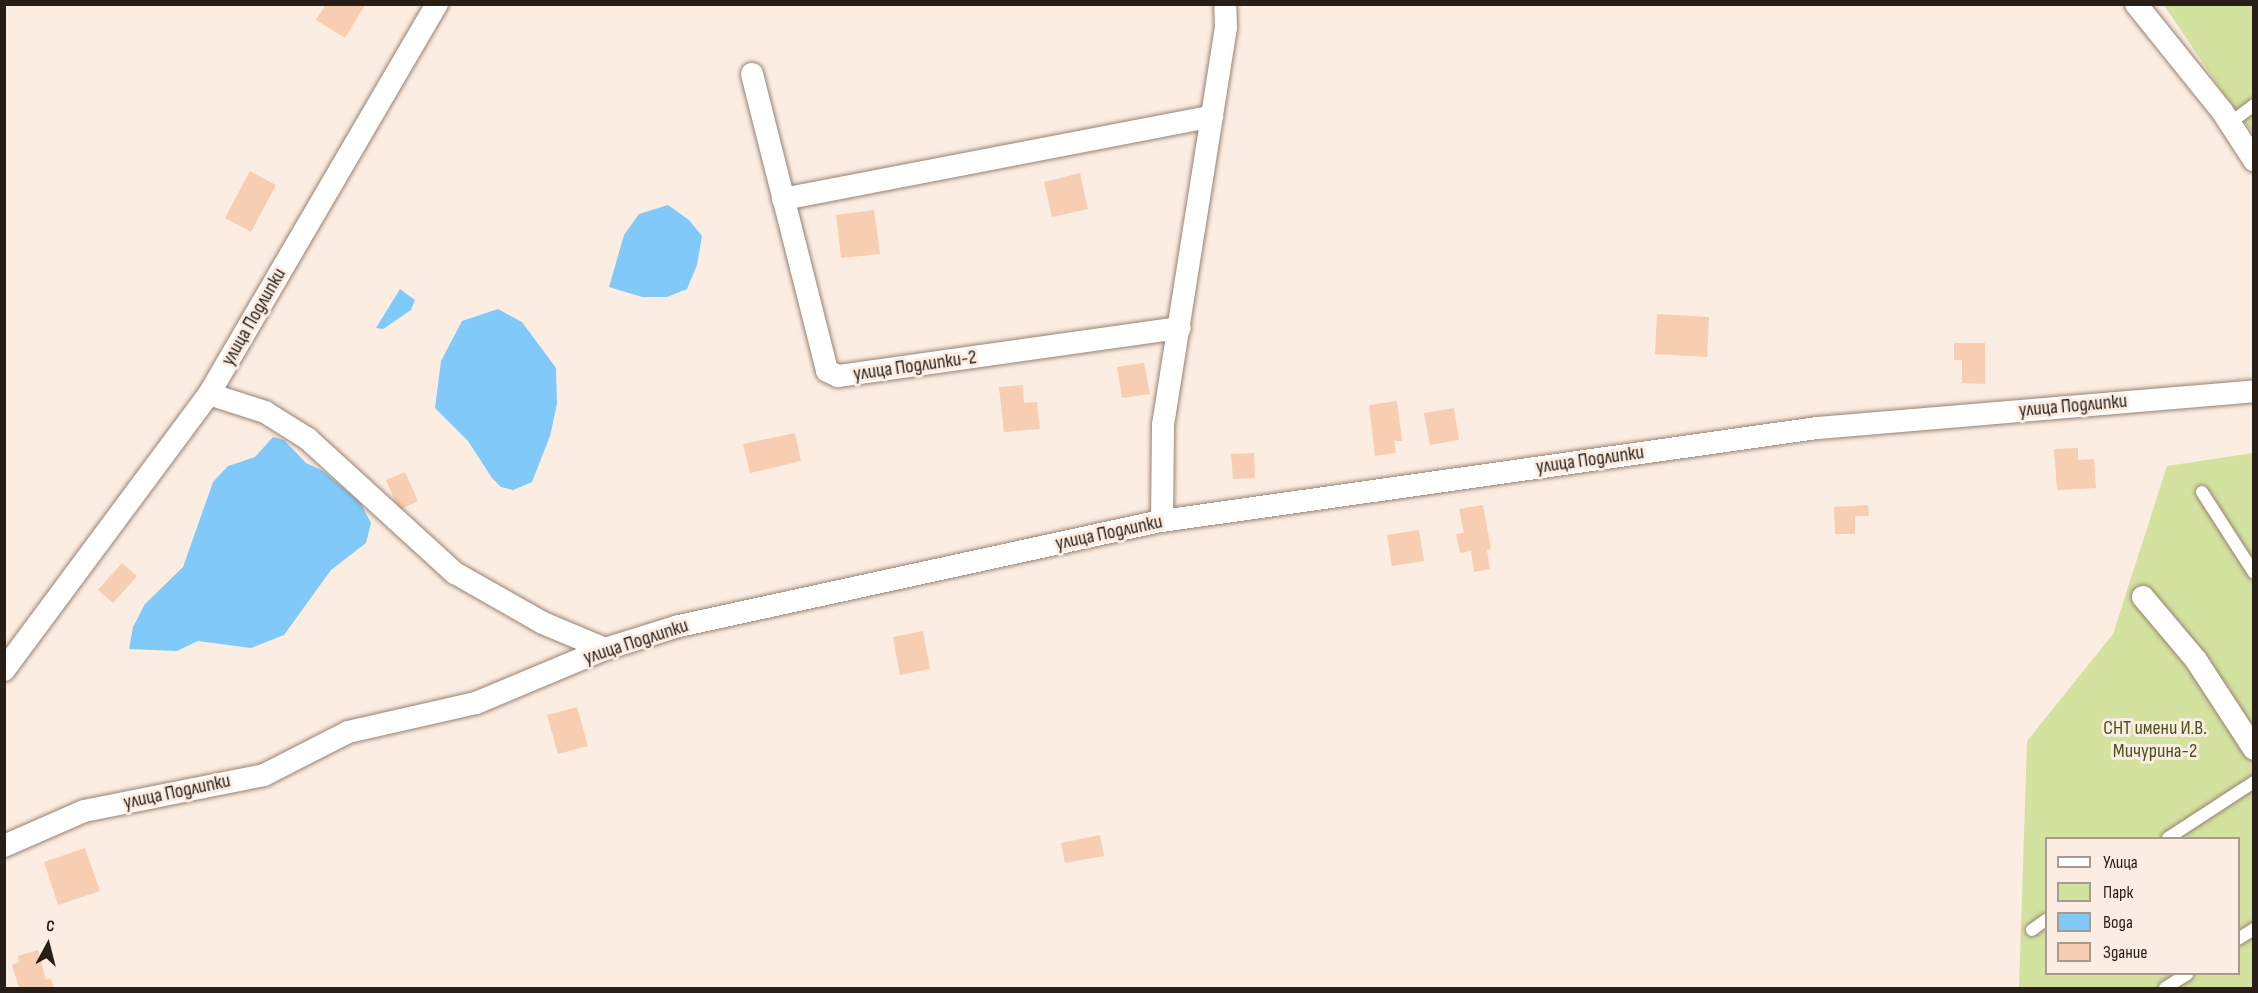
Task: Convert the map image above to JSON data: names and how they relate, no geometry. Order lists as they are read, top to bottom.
{
  "streets": {
    "street": ["улица Подлипки", "улица Подлипки-2"]
  },
  "parks": ["СНТ имени И.В. Мичурина-2"],
  "legend": [
    "Улица",
    "Парк",
    "Вода",
    "Здание"
  ],
  "north": "top"
}
